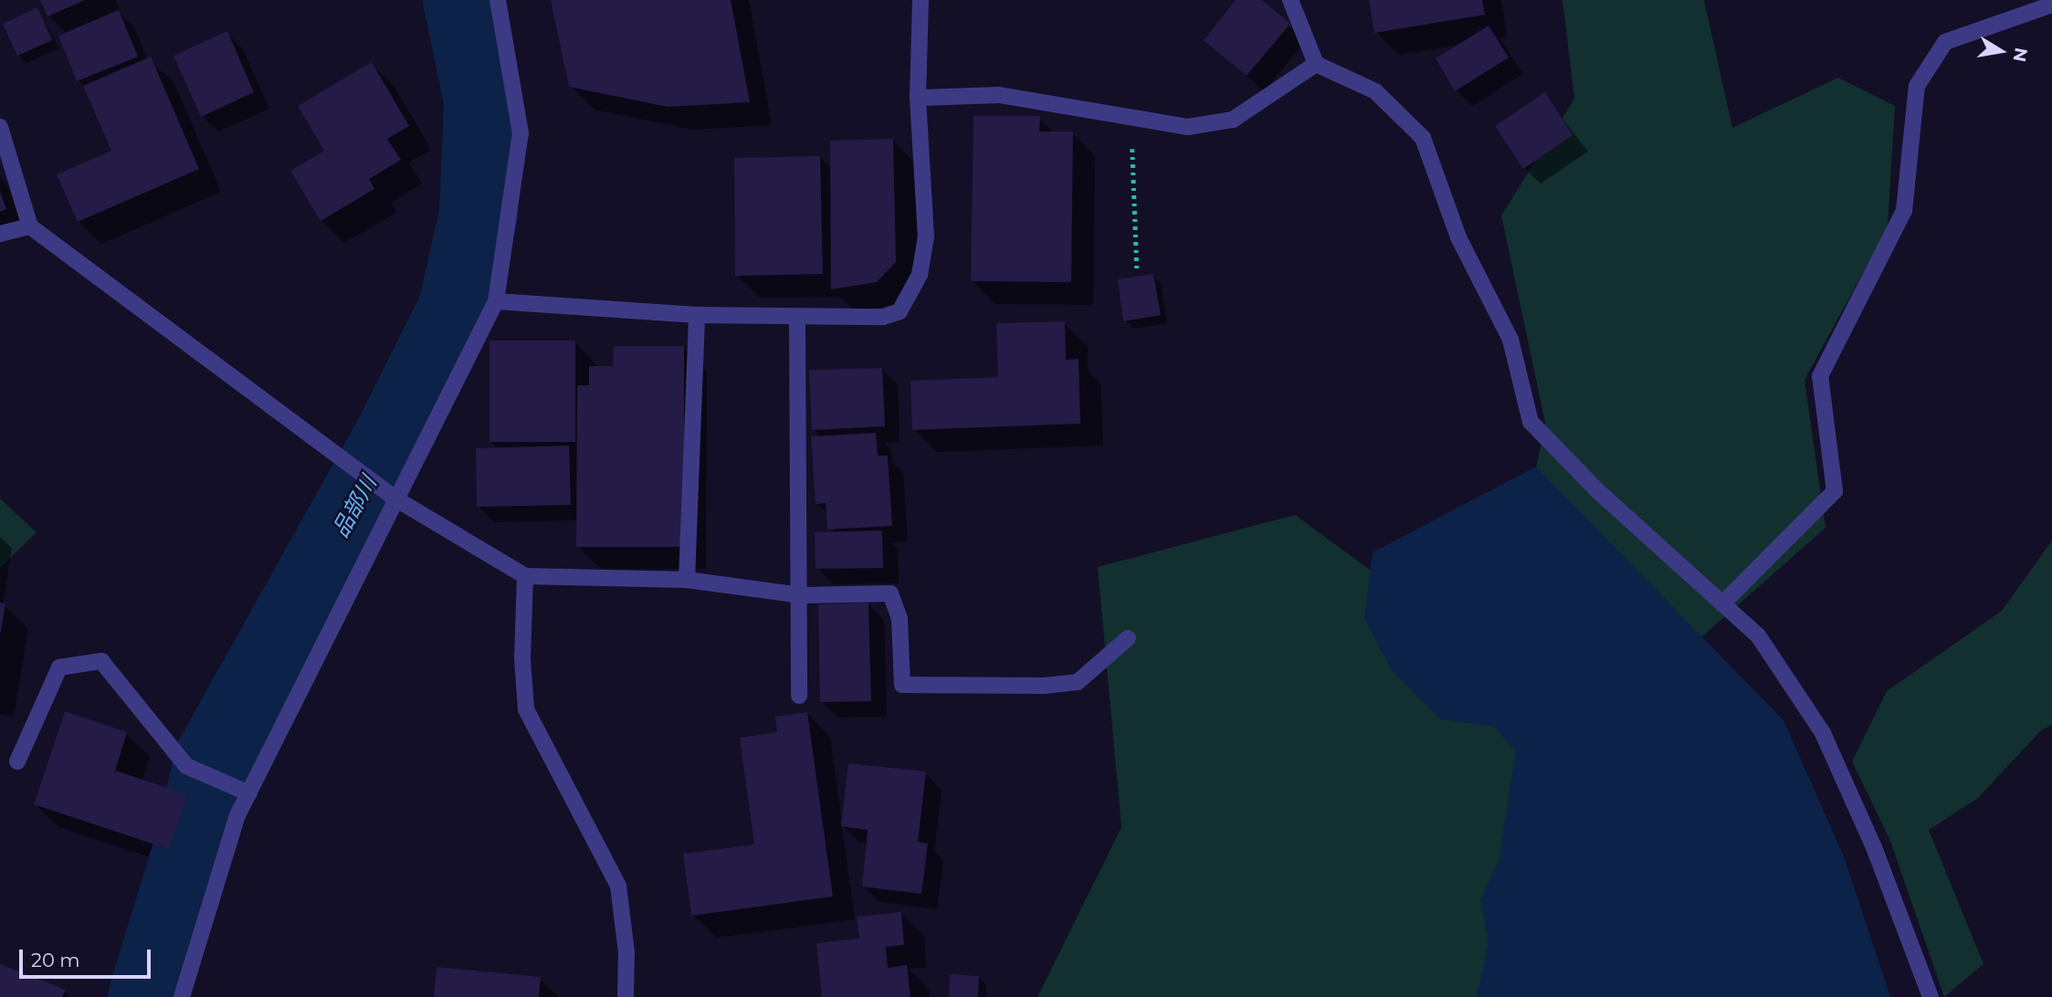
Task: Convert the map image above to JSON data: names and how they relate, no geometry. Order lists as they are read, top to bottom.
{
  "water": ["品部川"],
  "scale_bar": "20 m",
  "north": "right"
}
